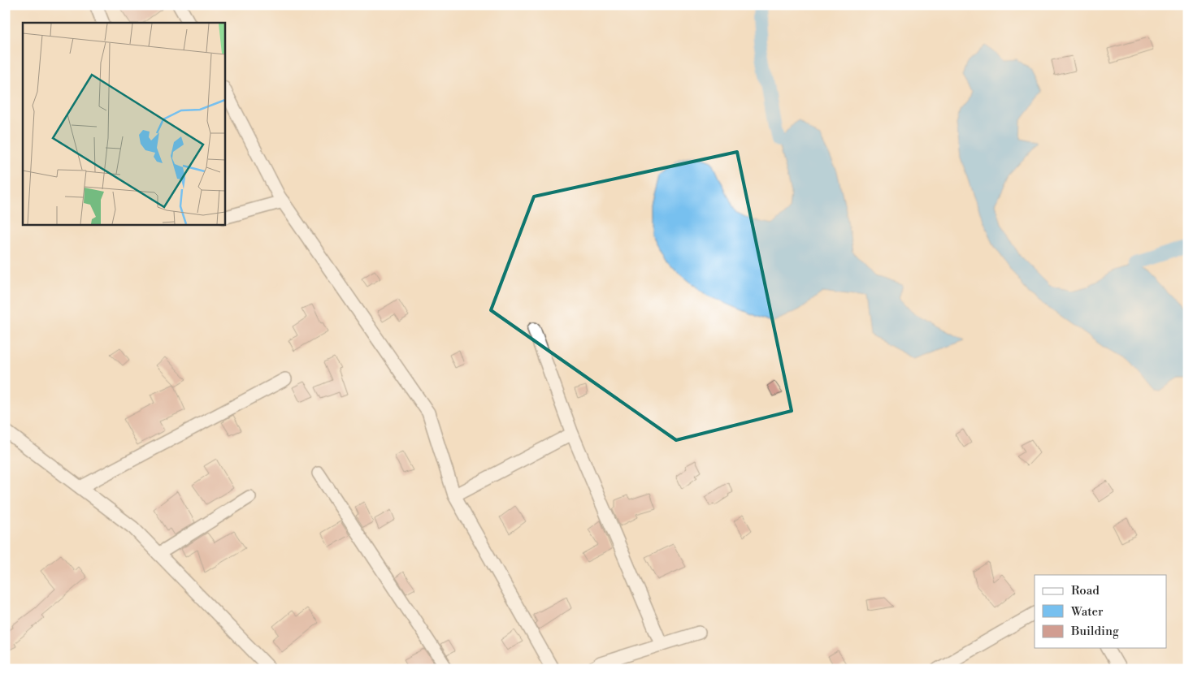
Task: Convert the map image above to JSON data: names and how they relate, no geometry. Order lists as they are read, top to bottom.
{
  "legend": ["Road", "Water", "Building"]
}
